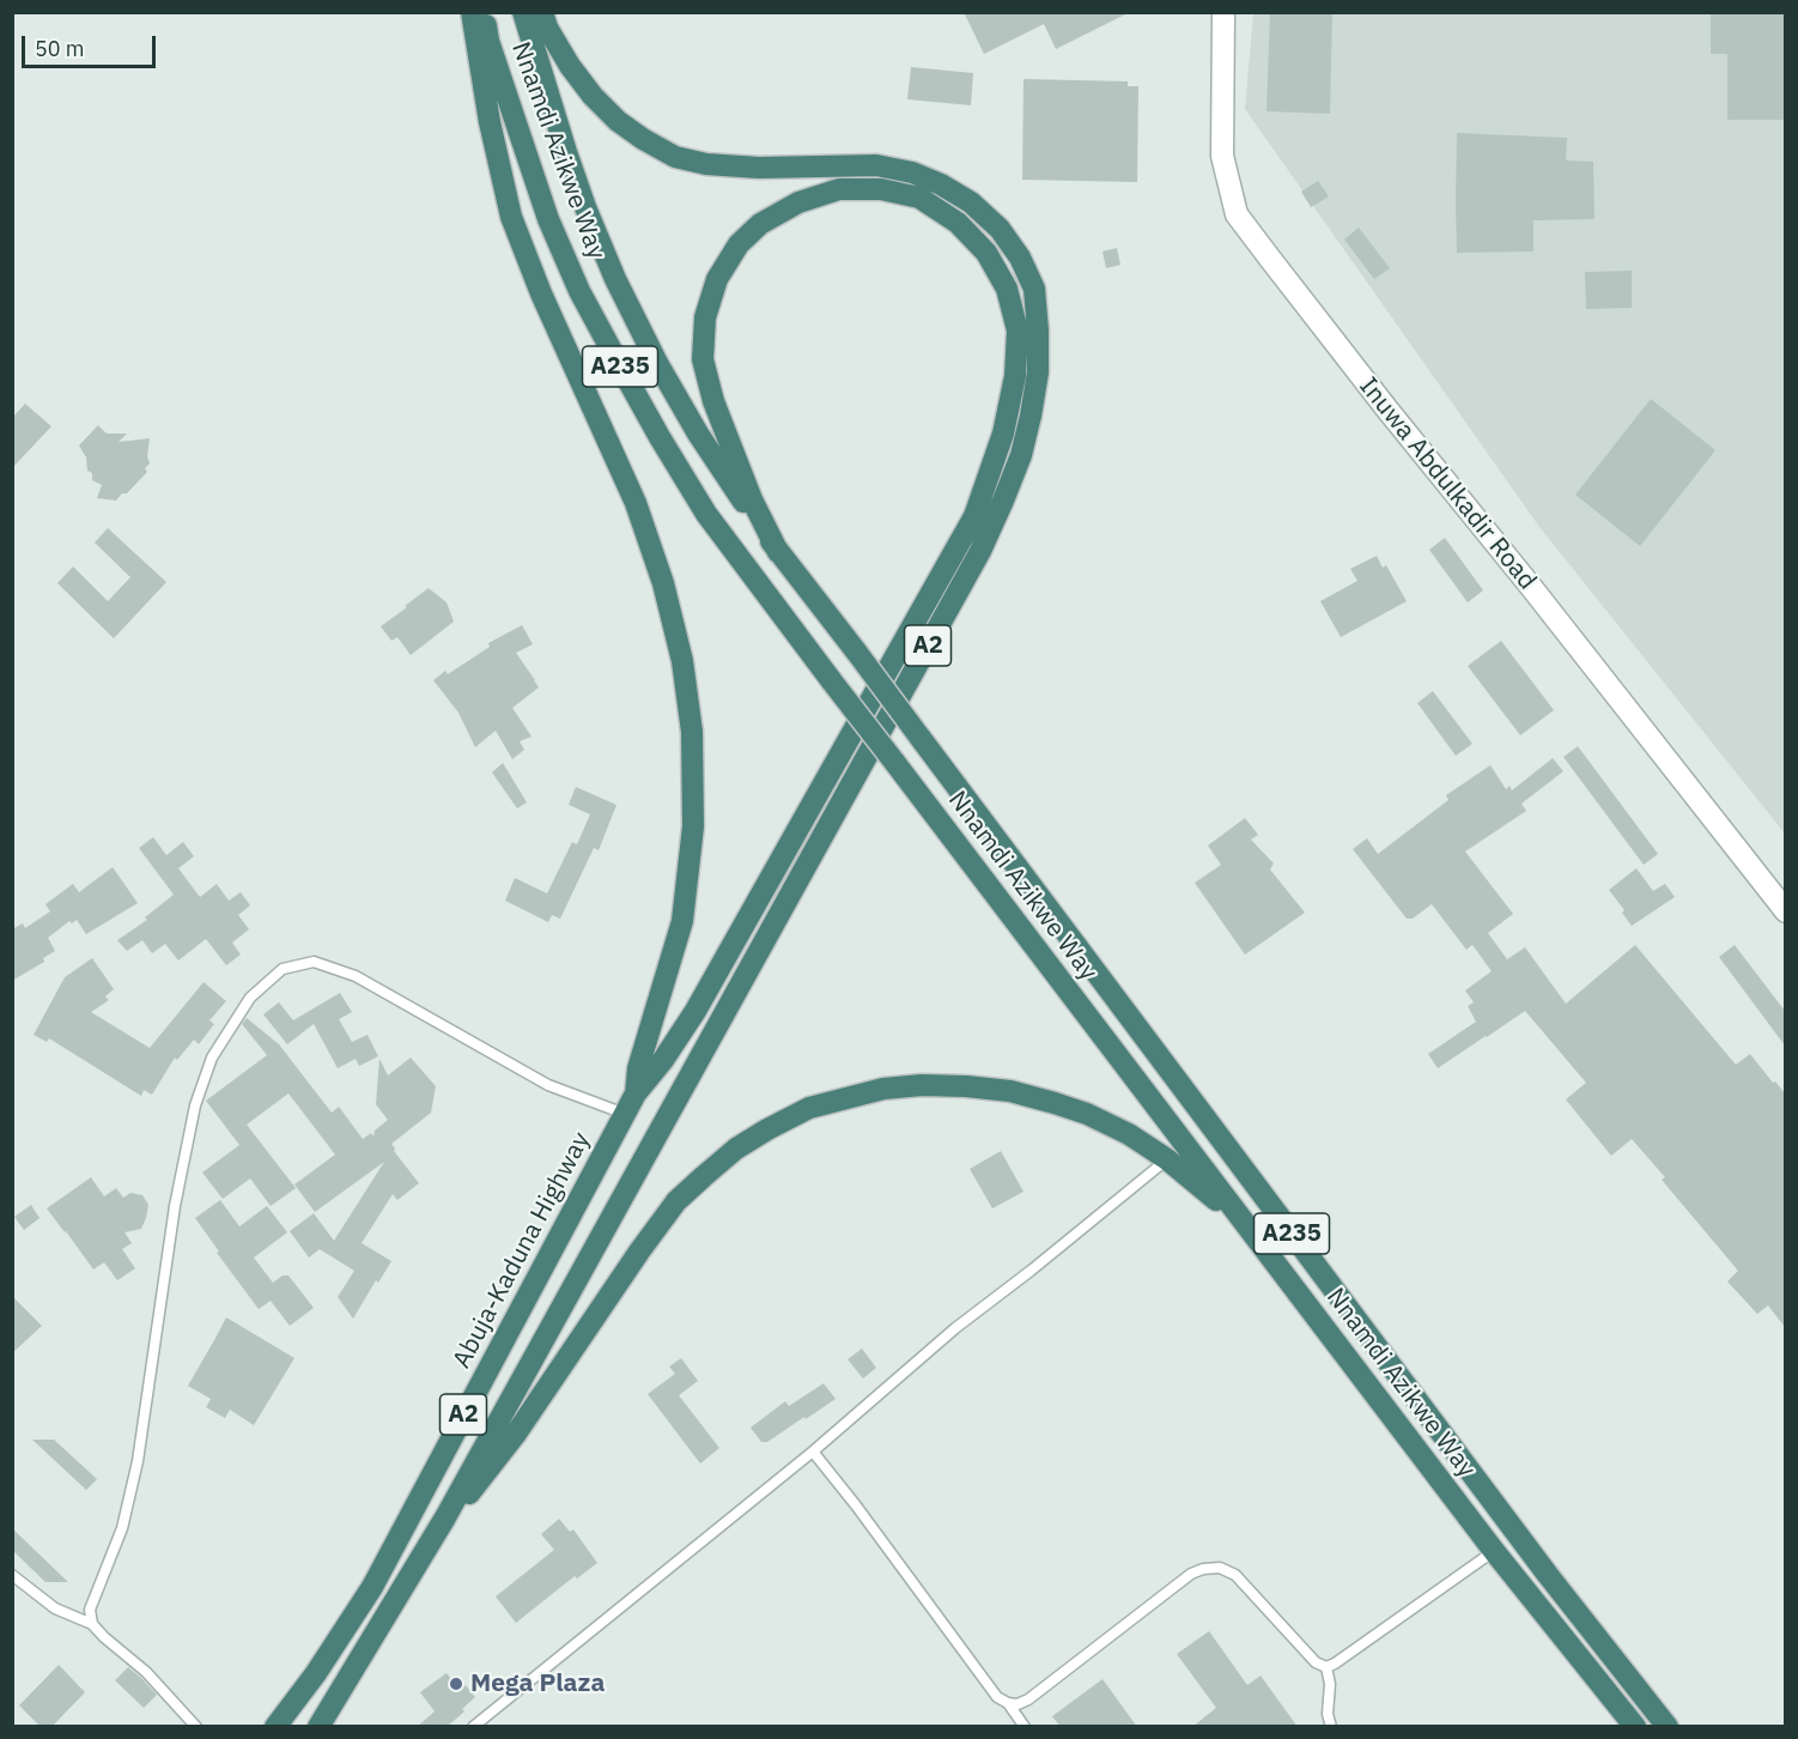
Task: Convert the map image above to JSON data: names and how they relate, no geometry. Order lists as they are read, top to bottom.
{
  "streets": {
    "highway": [
      "Nnamdi Azikwe Way",
      "A235",
      "A2",
      "Abuja-Kaduna Highway"
    ],
    "street": ["Inuwa Abdulkadir Road"]
  },
  "crossings": [
    ["A2", "Abuja-Kaduna Highway"]
  ],
  "places": ["Mega Plaza"],
  "scale_bar": "50 m"
}
